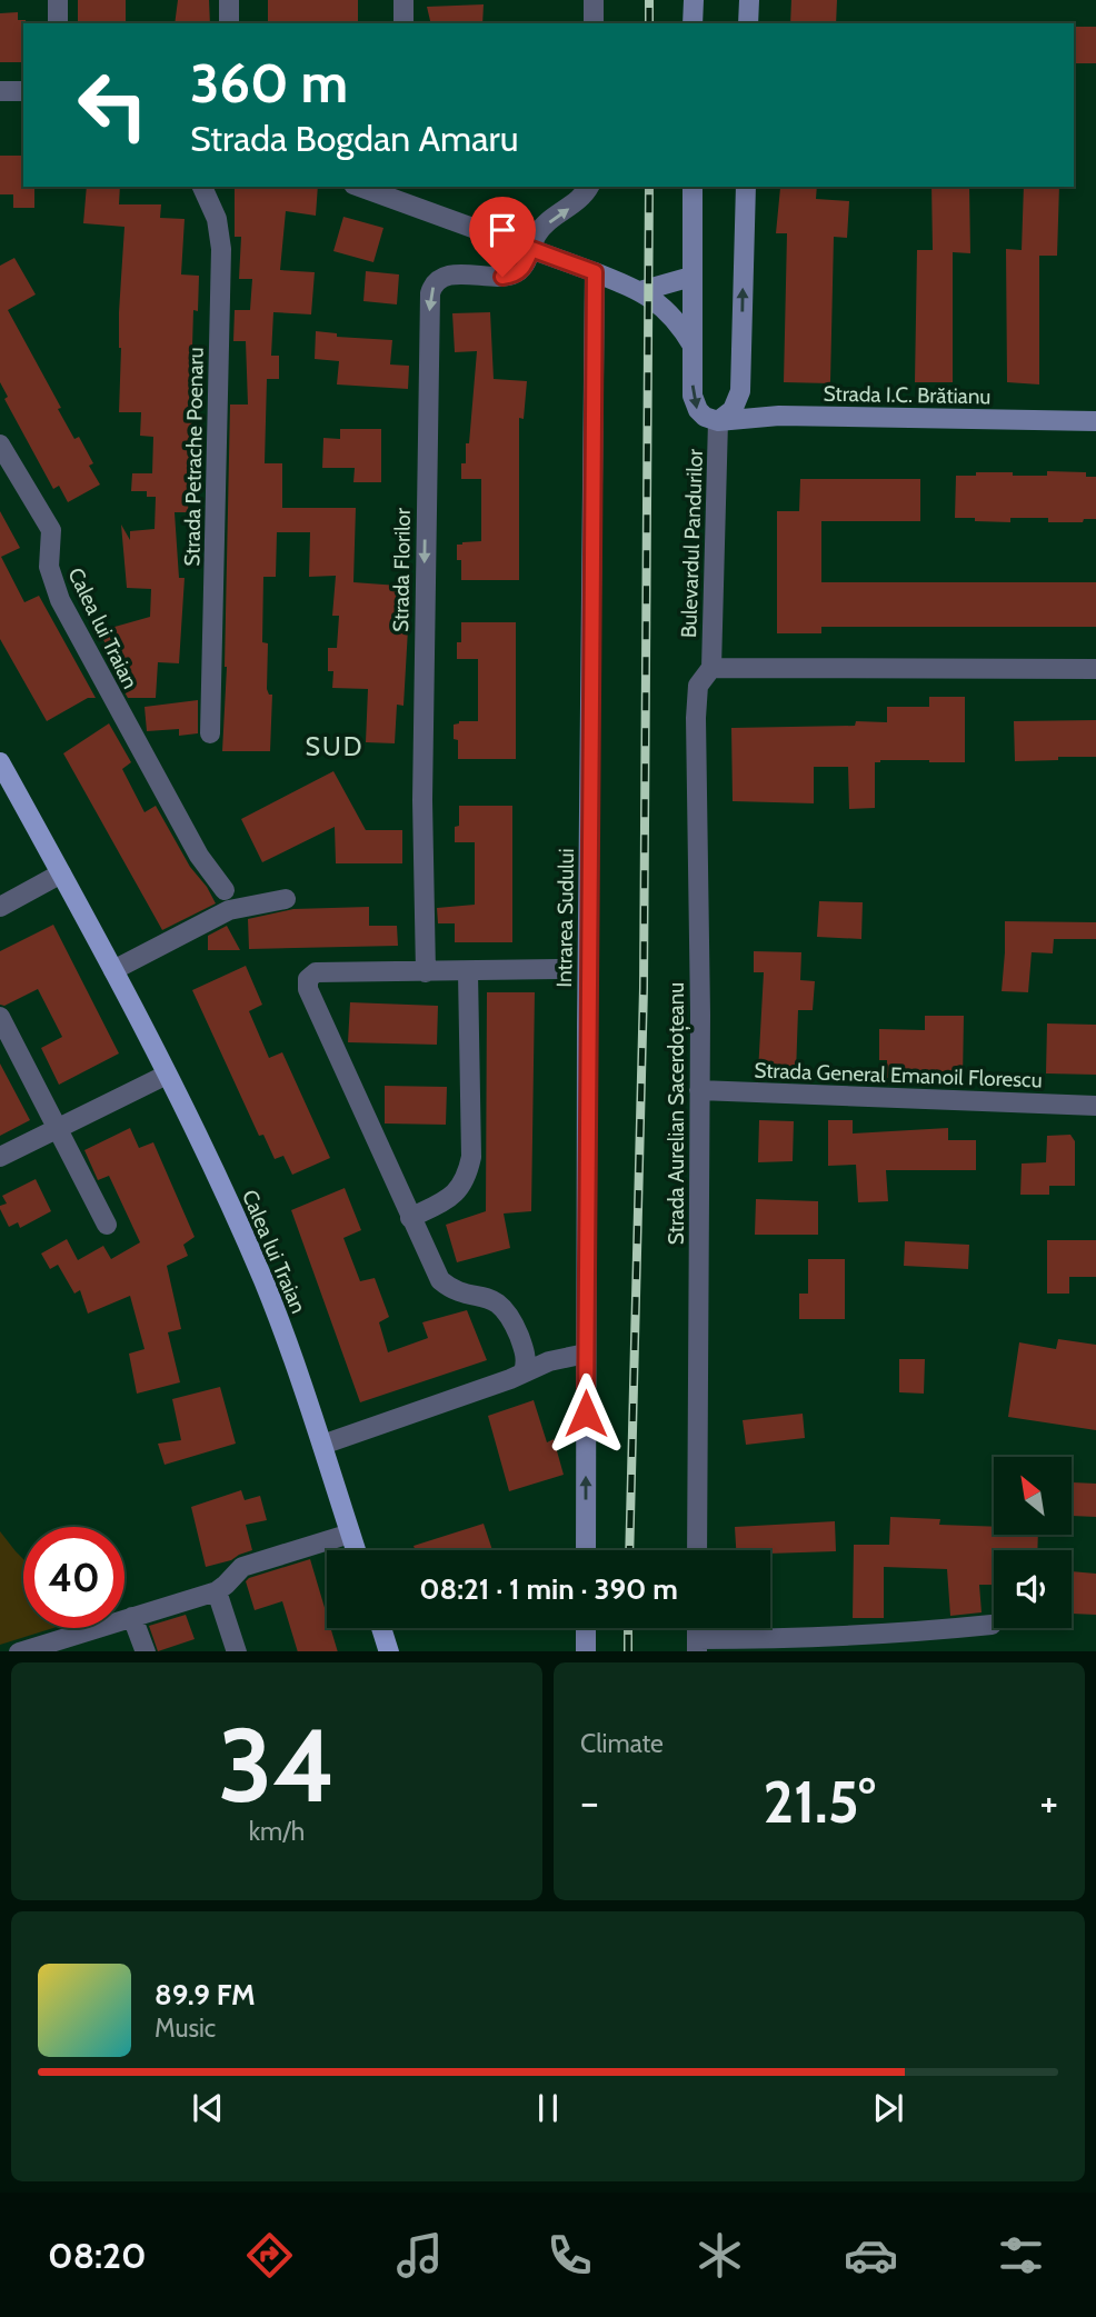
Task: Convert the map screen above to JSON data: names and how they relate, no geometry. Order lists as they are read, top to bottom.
{
  "streets": {
    "main road": ["Calea lui Traian"],
    "street": [
      "Strada I.C. Brătianu",
      "Strada Petrache Poenaru",
      "Bulevardul Pandurilor",
      "Strada Florilor",
      "Intrarea Sudului",
      "Strada General Emanoil Florescu",
      "Strada Aurelian Sacerdoțeanu"
    ]
  },
  "crossings": [
    ["Strada I.C. Brătianu", "Bulevardul Pandurilor"],
    ["Bulevardul Pandurilor", "Strada Aurelian Sacerdoțeanu"],
    ["Strada General Emanoil Florescu", "Strada Aurelian Sacerdoțeanu"]
  ],
  "one_way": ["Strada Florilor"],
  "districts": ["SUD"],
  "north": "top left",
  "page": {
    "turn": ["360 m", "Strada Bogdan Amaru"],
    "limit": "40",
    "trip": "08:21 · 1 min · 390 m",
    "tile": [
      ["34", "km/h"],
      "Climate"
    ],
    "heat": ["−", "21.5°", "+"],
    "song": ["89.9 FM", "Music"],
    "tabs": "08:20"
  }
}
